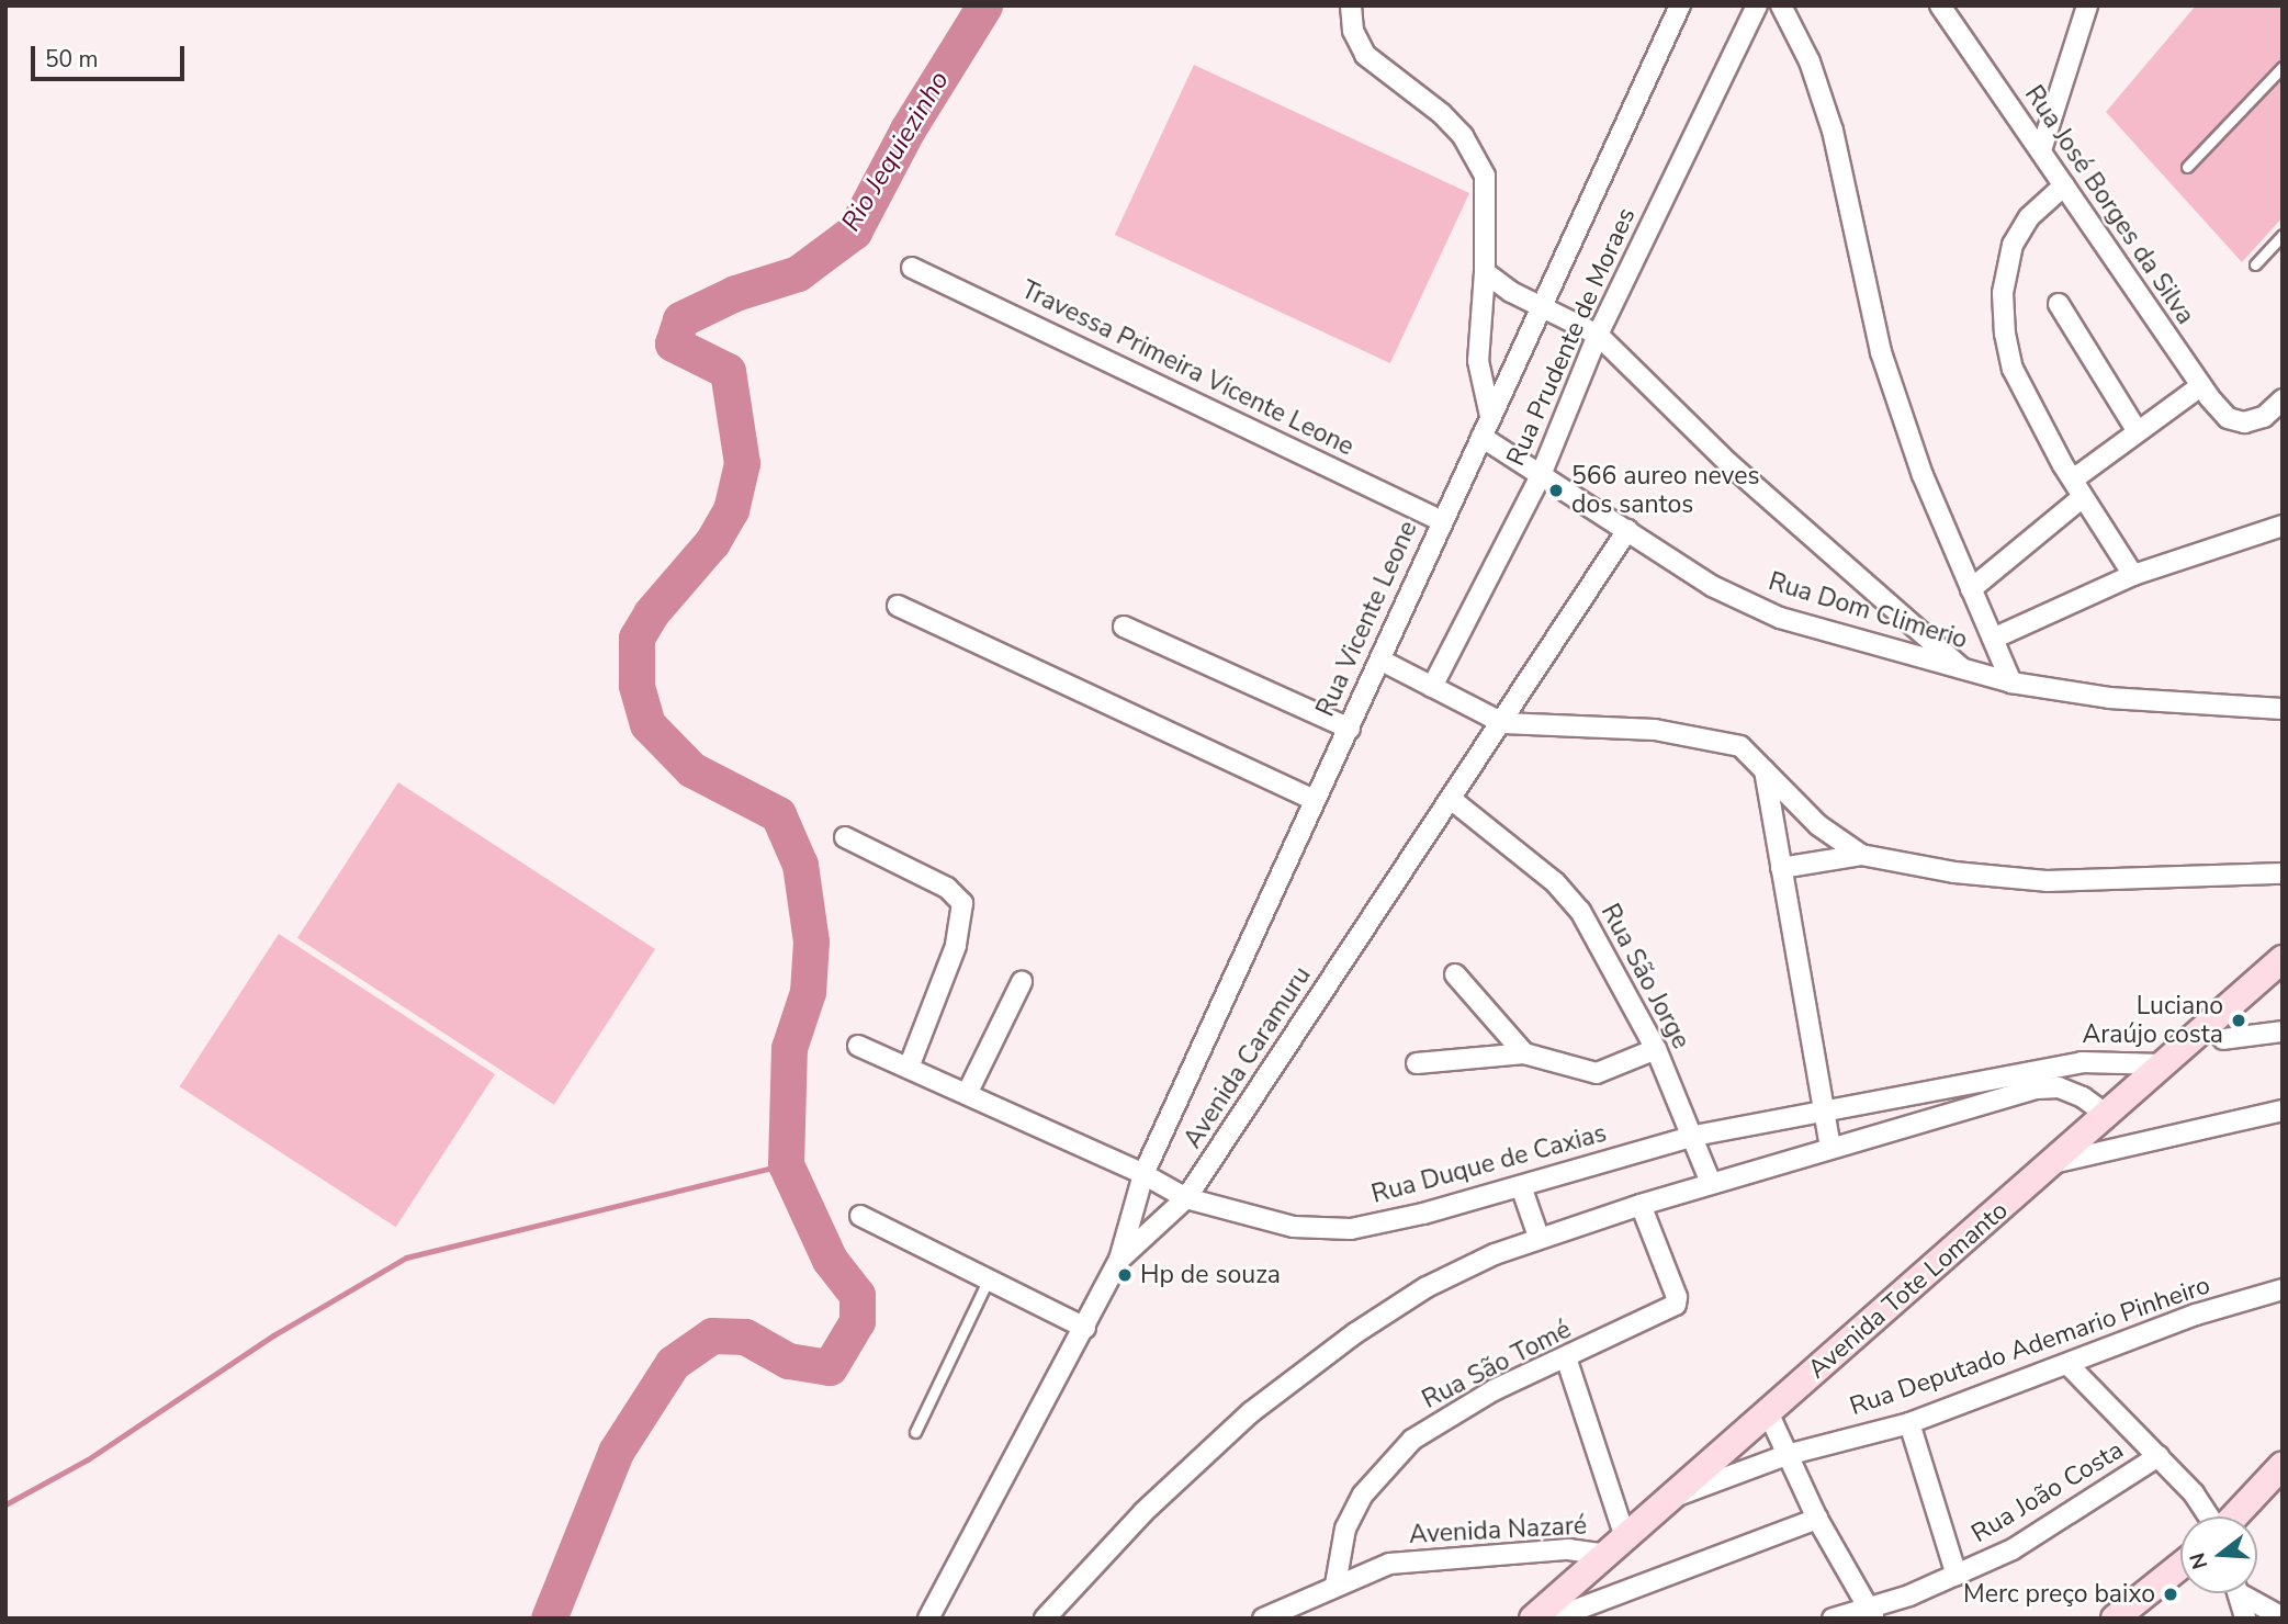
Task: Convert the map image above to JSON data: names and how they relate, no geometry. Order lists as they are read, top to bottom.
{
  "streets": {
    "main road": ["Avenida Tote Lomanto"],
    "street": [
      "Rua José Borges da Silva",
      "Rua Prudente de Moraes",
      "Travessa Primeira Vicente Leone",
      "Rua Dom Climerio",
      "Rua Vicente Leone",
      "Rua São Jorge",
      "Avenida Caramuru",
      "Rua Duque de Caxias",
      "Rua Deputado Ademario Pinheiro",
      "Rua São Tomé",
      "Rua João Costa",
      "Avenida Nazaré"
    ]
  },
  "crossings": [
    ["Rua Prudente de Moraes", "Rua Dom Climerio"],
    ["Travessa Primeira Vicente Leone", "Rua Vicente Leone"],
    ["Rua Dom Climerio", "Rua Vicente Leone"],
    ["Rua Dom Climerio", "Avenida Caramuru"],
    ["Rua Vicente Leone", "Avenida Caramuru"],
    ["Rua Vicente Leone", "Rua Duque de Caxias"],
    ["Rua São Jorge", "Avenida Caramuru"],
    ["Rua São Jorge", "Rua Duque de Caxias"],
    ["Avenida Caramuru", "Rua Duque de Caxias"],
    ["Rua Duque de Caxias", "Avenida Tote Lomanto"],
    ["Rua Duque de Caxias", "Rua São Tomé"],
    ["Avenida Tote Lomanto", "Rua Deputado Ademario Pinheiro"],
    ["Avenida Tote Lomanto", "Avenida Nazaré"],
    ["Rua São Tomé", "Avenida Nazaré"]
  ],
  "water": ["Rio Jequiezinho"],
  "places": [
    "566 aureo neves dos santos",
    "Luciano Araújo costa",
    "Hp de souza",
    "Merc preço baixo"
  ],
  "scale_bar": "50 m",
  "north": "left"
}
